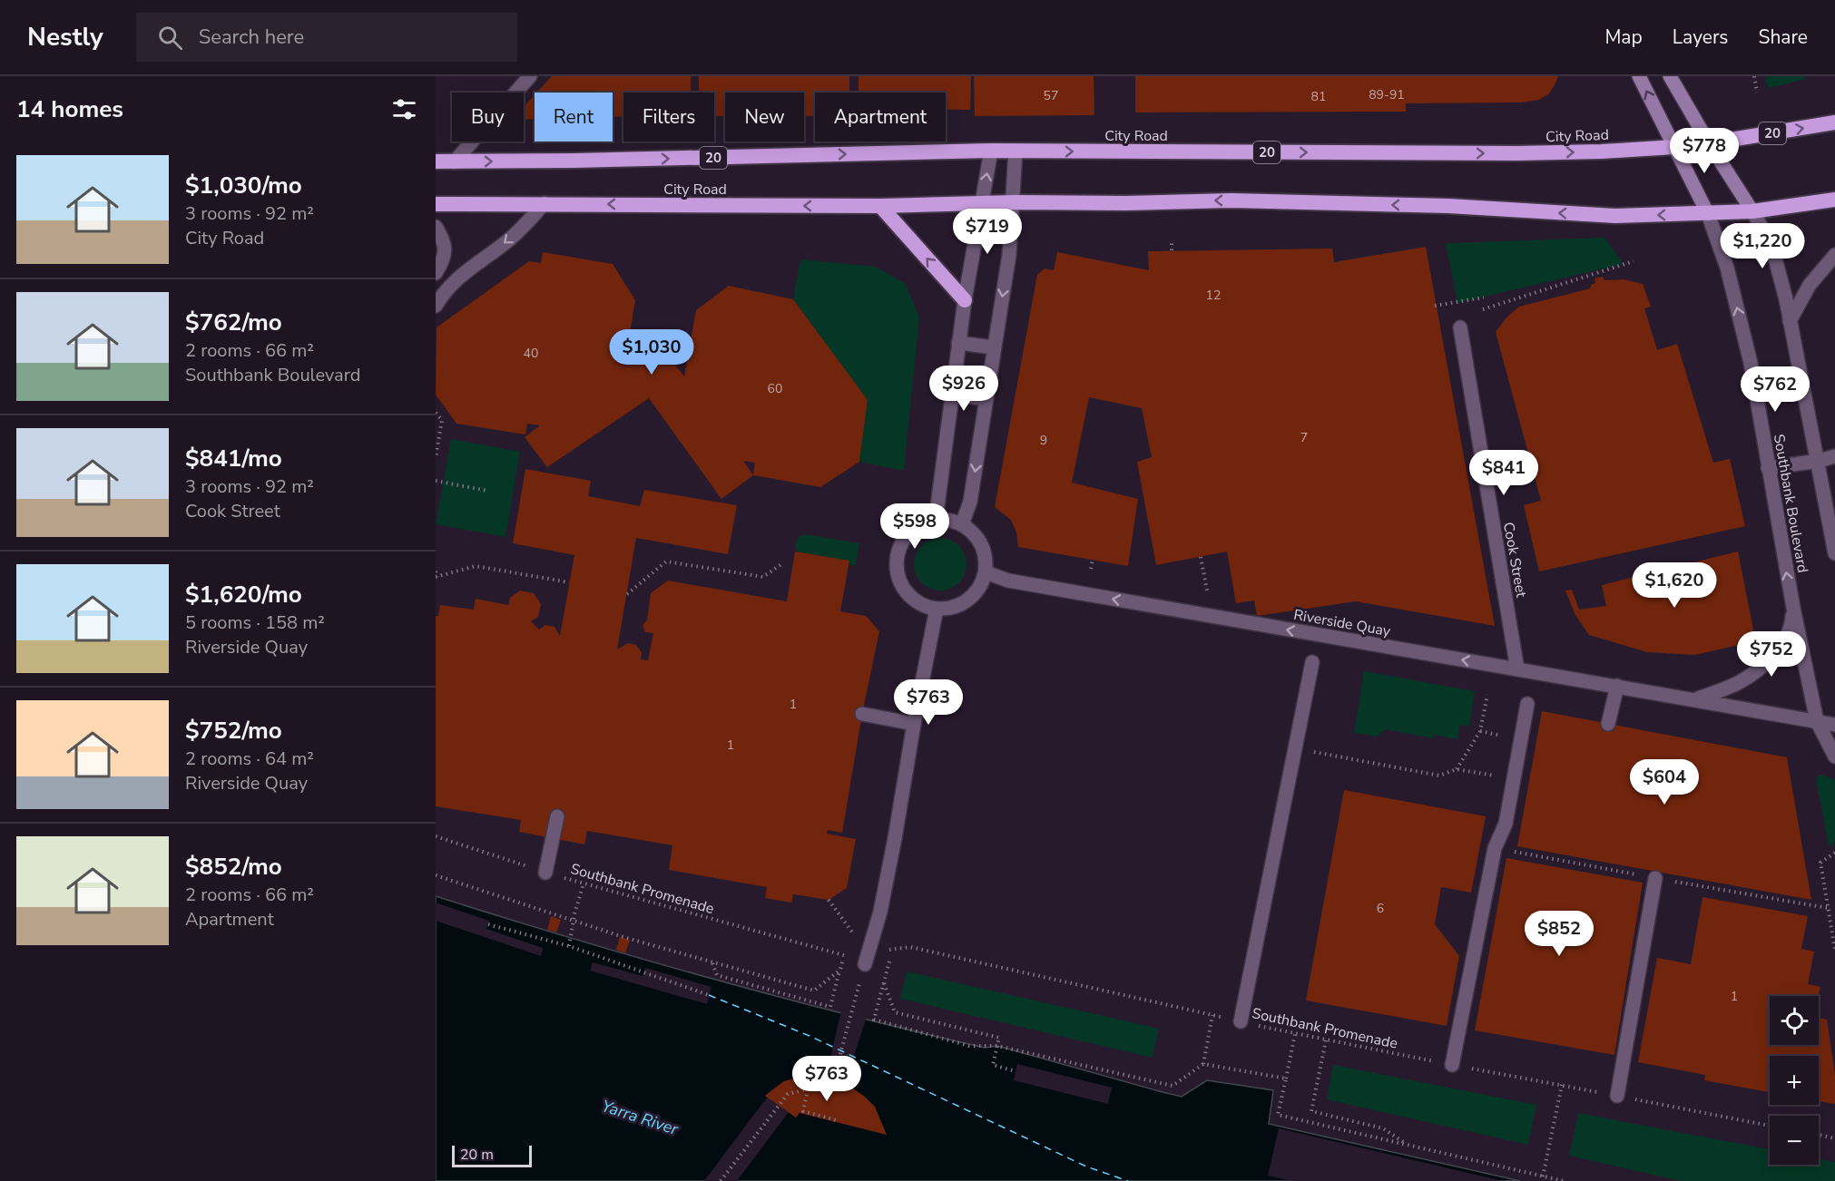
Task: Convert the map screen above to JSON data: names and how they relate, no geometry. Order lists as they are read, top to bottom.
{
  "streets": {
    "highway": ["20", "City Road"],
    "main road": ["Southbank Boulevard"],
    "street": ["Cook Street", "Riverside Quay"],
    "path": ["Southbank Promenade"]
  },
  "crossings": [
    ["City Road", "Southbank Boulevard"],
    ["Southbank Boulevard", "Riverside Quay"],
    ["Cook Street", "Riverside Quay"]
  ],
  "one_way": ["Southbank Boulevard", "Riverside Quay"],
  "water": ["Yarra River"],
  "house_numbers": [
    "89-91",
    "57",
    "81",
    "12",
    "40",
    "60",
    "7",
    "9",
    "1",
    "1",
    "6",
    "1"
  ],
  "scale_bar": "20 m",
  "page": {
    "header": "Nestly",
    "search": "Search here",
    "nav": ["Map", "Layers", "Share"],
    "heading": "14 homes",
    "chip": [
      "Buy",
      "Rent",
      "Filters",
      "New",
      "Apartment"
    ],
    "price": [
      "$778",
      "$719",
      "$1,220",
      "$1,030",
      "$926",
      "$762",
      "$841",
      "$598",
      "$1,620",
      "$752",
      "$763",
      "$604",
      "$852",
      "$763"
    ],
    "list": [
      {
        "name": "$1,030/mo",
        "note": "3 rooms · 92 m² · City Road"
      },
      {
        "name": "$762/mo",
        "note": "2 rooms · 66 m² · Southbank Boulevard"
      },
      {
        "name": "$841/mo",
        "note": "3 rooms · 92 m² · Cook Street"
      },
      {
        "name": "$1,620/mo",
        "note": "5 rooms · 158 m² · Riverside Quay"
      },
      {
        "name": "$752/mo",
        "note": "2 rooms · 64 m² · Riverside Quay"
      },
      {
        "name": "$852/mo",
        "note": "2 rooms · 66 m² · Apartment"
      }
    ],
    "map_buttons": ["+", "−"],
    "scale": "20 m"
  }
}
